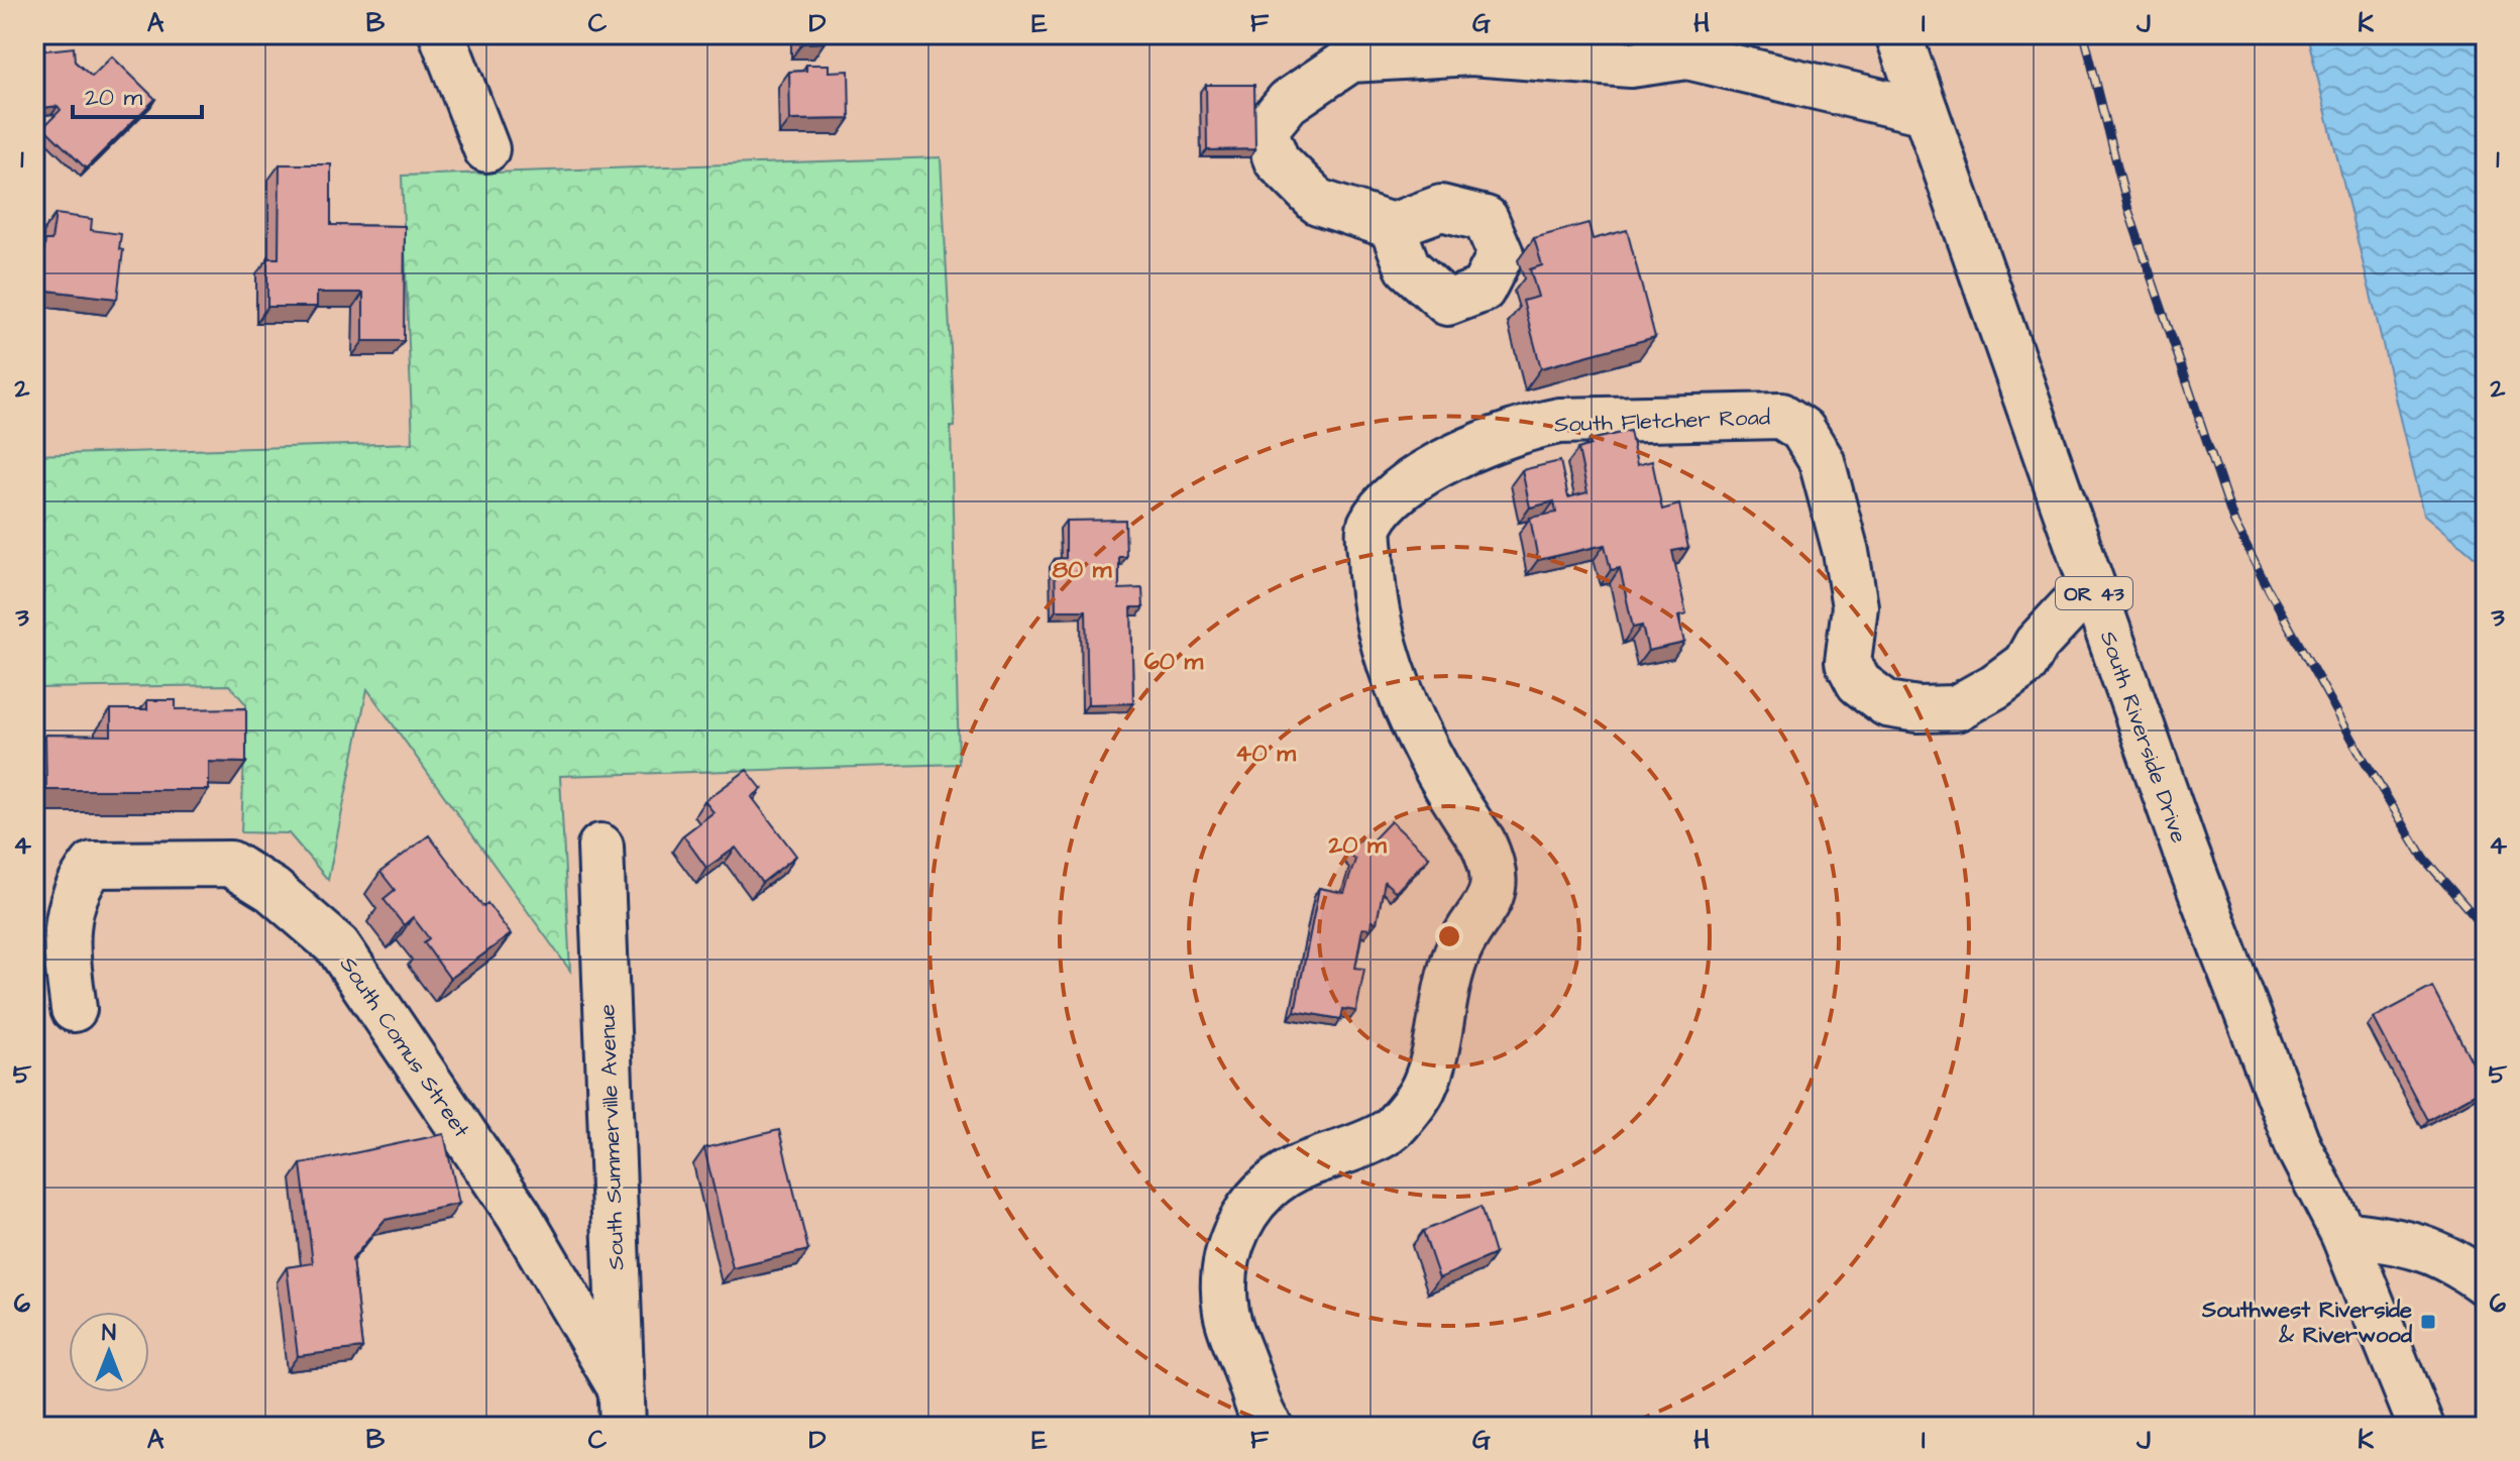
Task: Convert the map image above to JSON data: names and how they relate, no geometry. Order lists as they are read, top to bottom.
{
  "streets": {
    "street": [
      "South Fletcher Road",
      "OR 43",
      "South Riverside Drive",
      "South Comus Street",
      "South Summerville Avenue"
    ]
  },
  "crossings": [
    ["South Fletcher Road", "South Riverside Drive"],
    ["South Comus Street", "South Summerville Avenue"]
  ],
  "places": {
    "transit": ["Southwest Riverside & Riverwood"]
  },
  "scale_bar": "20 m",
  "north": "top",
  "grid": {
    "columns": [
      "A",
      "B",
      "C",
      "D",
      "E",
      "F",
      "G",
      "H",
      "I",
      "J",
      "K"
    ],
    "rows": [
      "1",
      "2",
      "3",
      "4",
      "5",
      "6"
    ]
  },
  "rings": [
    "80 m",
    "60 m",
    "40 m",
    "20 m"
  ]
}
